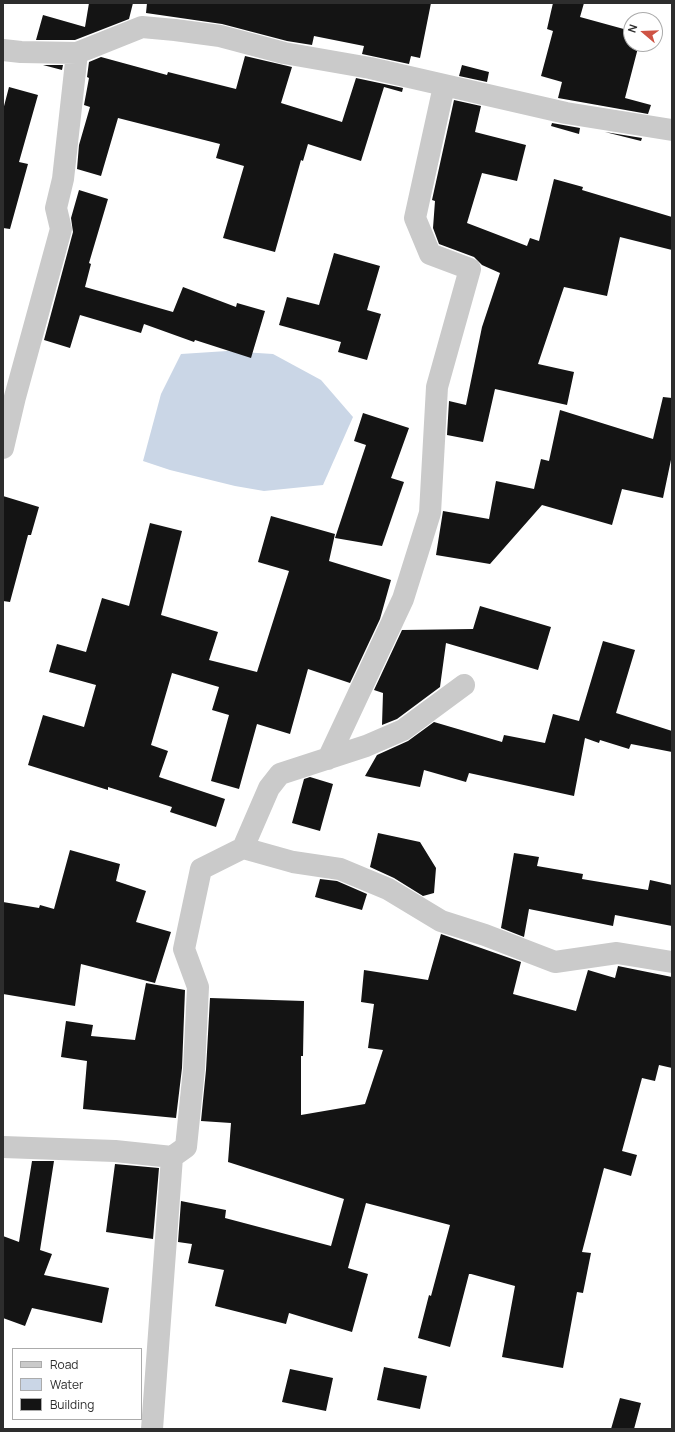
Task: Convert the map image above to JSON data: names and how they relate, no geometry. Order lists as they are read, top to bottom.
{
  "legend": ["Road", "Water", "Building"],
  "north": "left"
}
